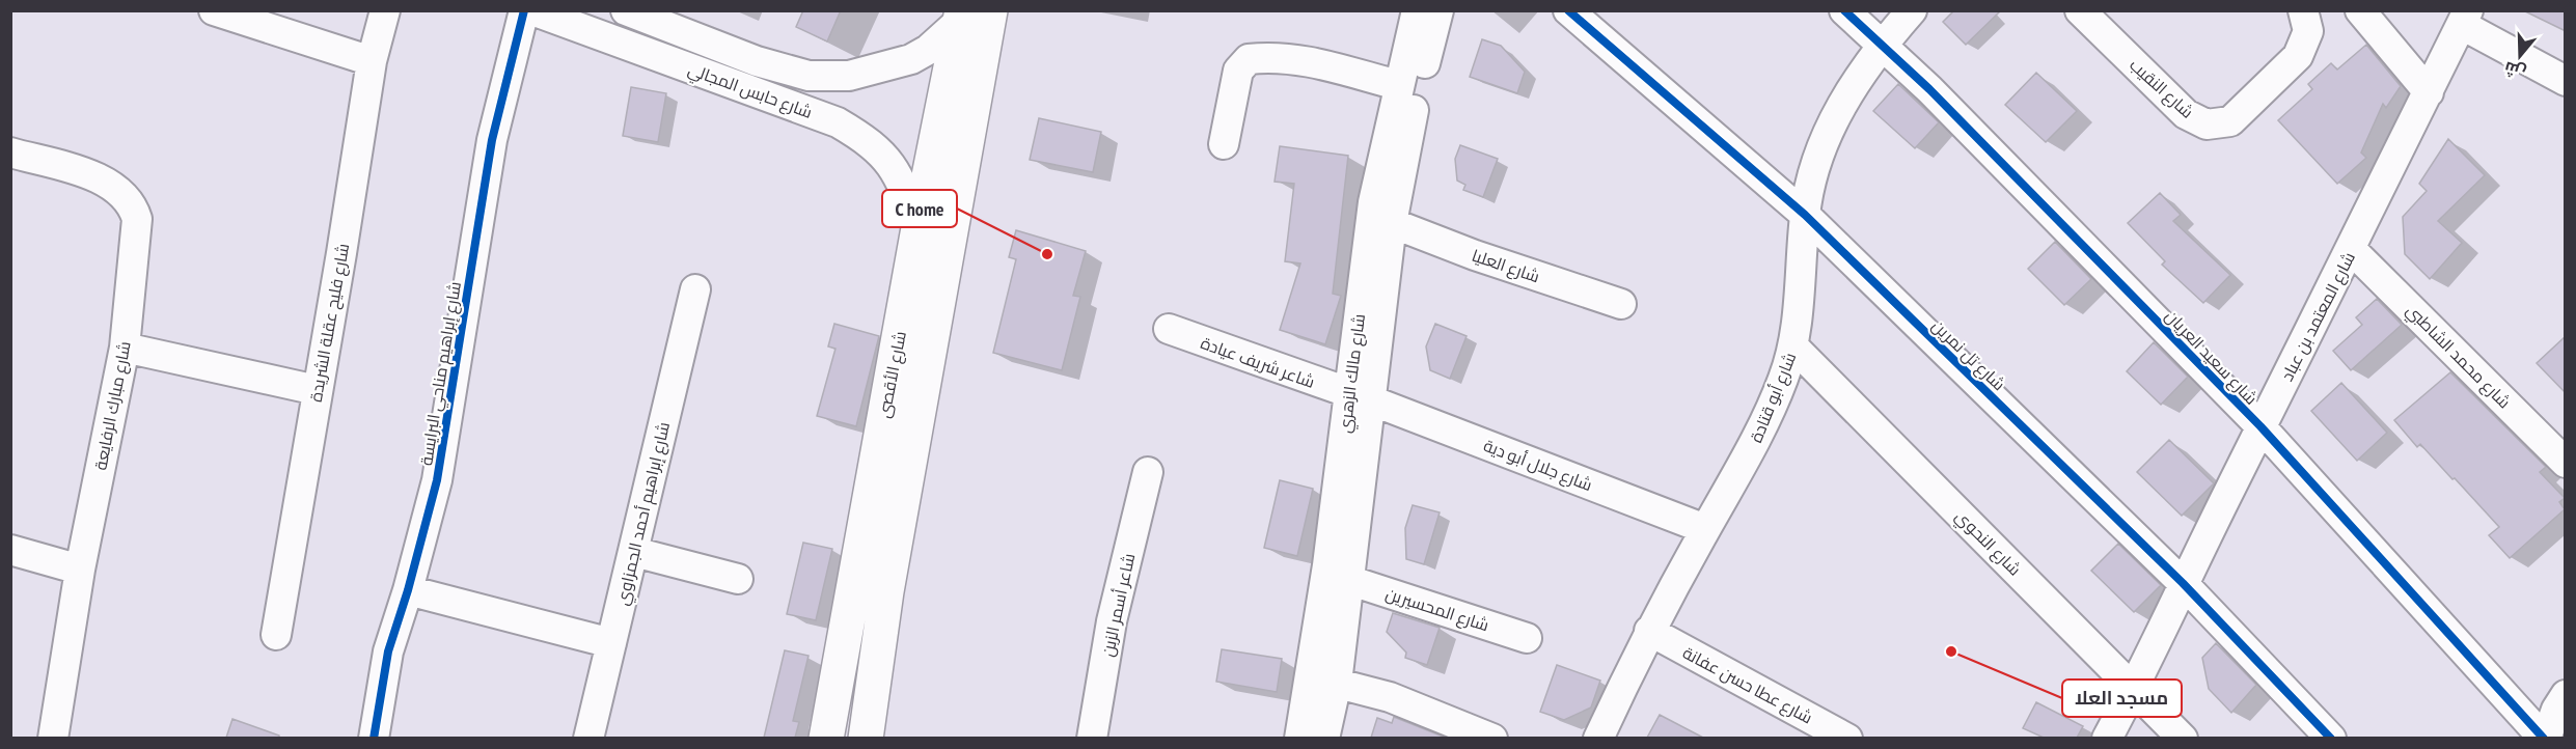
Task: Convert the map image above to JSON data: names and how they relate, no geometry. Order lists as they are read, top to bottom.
{
  "streets": {
    "main road": ["شارع الأقصى"],
    "street": [
      "شارع النقيب",
      "شارع حابس المجالي",
      "شارع العليا",
      "شارع المعتمد بن عباد",
      "شارع فليح عقلة الشريدة",
      "شارع تل نمرين",
      "شارع محمد الشاطبي",
      "شارع سعيد العريان",
      "شاعر شريف عيادة",
      "شارع إبراهيم مناحي البرايسة",
      "شارع مالك الزهري",
      "شارع أبو قتادة",
      "شارع مبارك الرفايعة",
      "شارع جلال أبو دية",
      "شارع إبراهيم أحمد الجمزاوي",
      "شارع النحوي",
      "شاعر أسمر الزبن",
      "شارع المحسيرين",
      "شارع عطا حسن عفانة"
    ]
  },
  "crossings": [
    ["شارع حابس المجالي", "شارع الأقصى"],
    ["شارع العليا", "شارع مالك الزهري"],
    ["شارع المعتمد بن عباد", "شارع تل نمرين"],
    ["شارع المعتمد بن عباد", "شارع محمد الشاطبي"],
    ["شارع المعتمد بن عباد", "شارع سعيد العريان"],
    ["شارع المعتمد بن عباد", "شارع النحوي"],
    ["شارع تل نمرين", "شارع أبو قتادة"],
    ["شارع سعيد العريان", "شارع أبو قتادة"],
    ["شاعر شريف عيادة", "شارع مالك الزهري"],
    ["شاعر شريف عيادة", "شارع جلال أبو دية"],
    ["شارع مالك الزهري", "شارع جلال أبو دية"],
    ["شارع مالك الزهري", "شارع المحسيرين"],
    ["شارع أبو قتادة", "شارع جلال أبو دية"],
    ["شارع أبو قتادة", "شارع النحوي"],
    ["شارع أبو قتادة", "شارع عطا حسن عفانة"]
  ],
  "places": ["C home", "مسجد العلا"],
  "north": "bottom"
}
